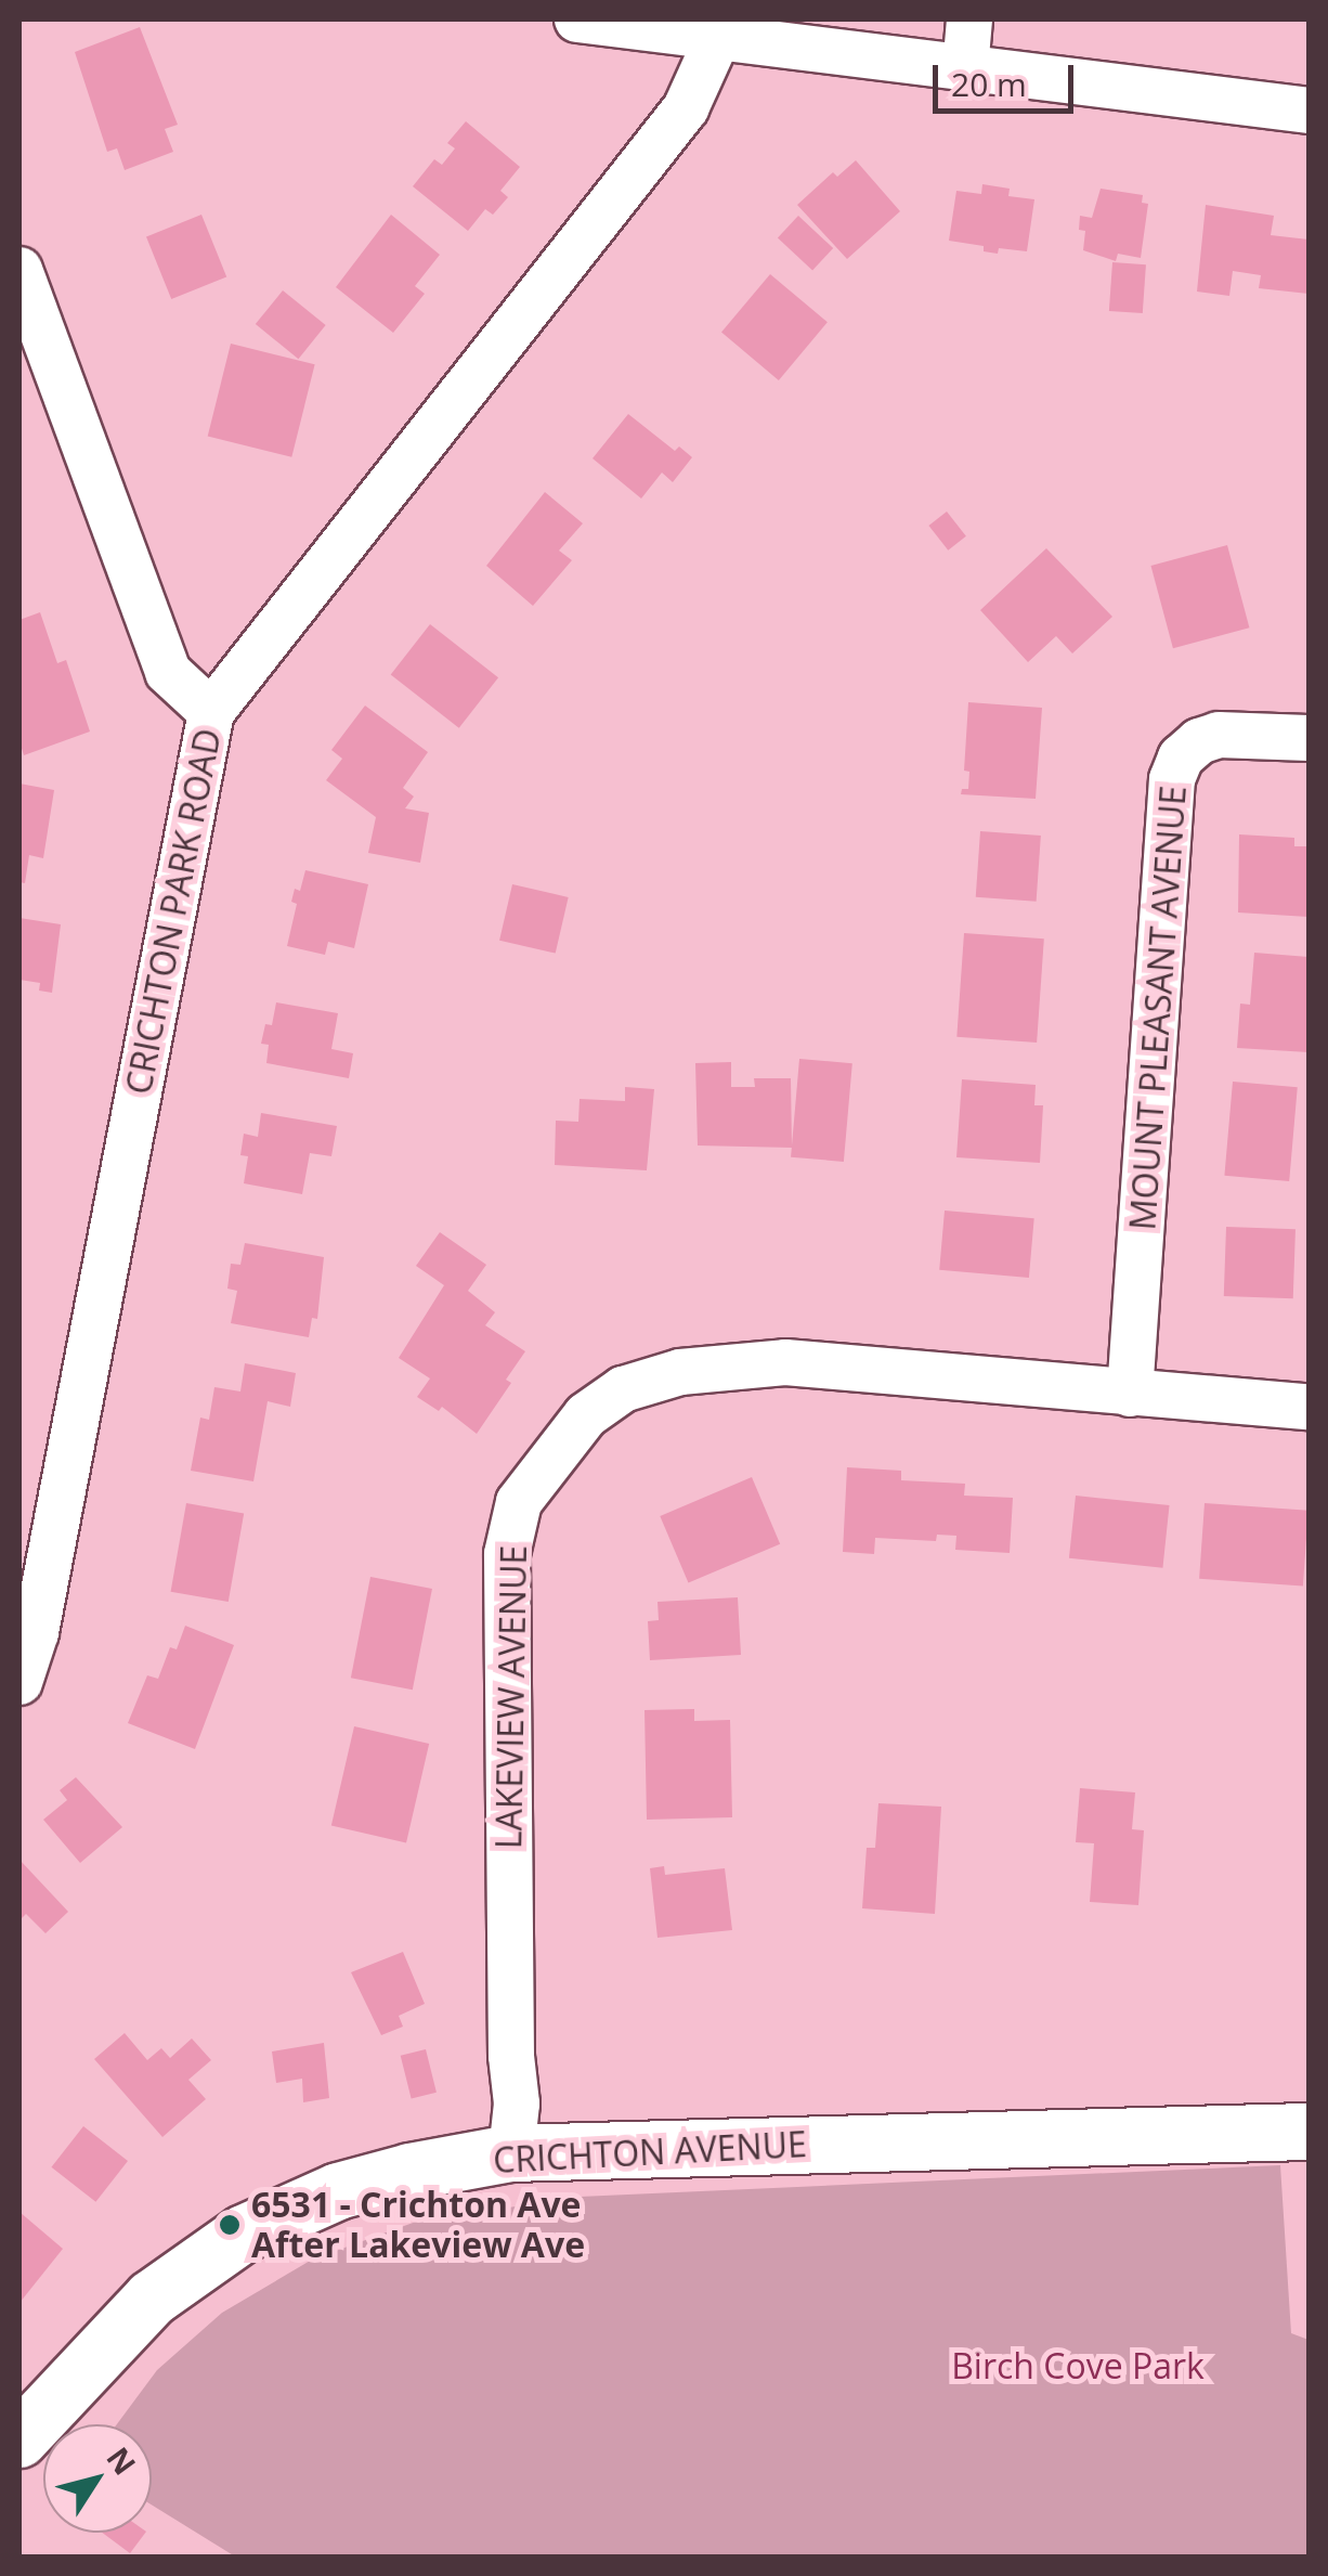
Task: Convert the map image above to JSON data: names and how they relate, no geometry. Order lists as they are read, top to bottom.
{
  "streets": {
    "street": [
      "CRICHTON PARK ROAD",
      "MOUNT PLEASANT AVENUE",
      "LAKEVIEW AVENUE",
      "CRICHTON AVENUE"
    ]
  },
  "crossings": [
    ["MOUNT PLEASANT AVENUE", "LAKEVIEW AVENUE"],
    ["LAKEVIEW AVENUE", "CRICHTON AVENUE"]
  ],
  "parks": ["Birch Cove Park"],
  "places": ["6531 - Crichton Ave After Lakeview Ave"],
  "scale_bar": "20 m",
  "north": "top right"
}
